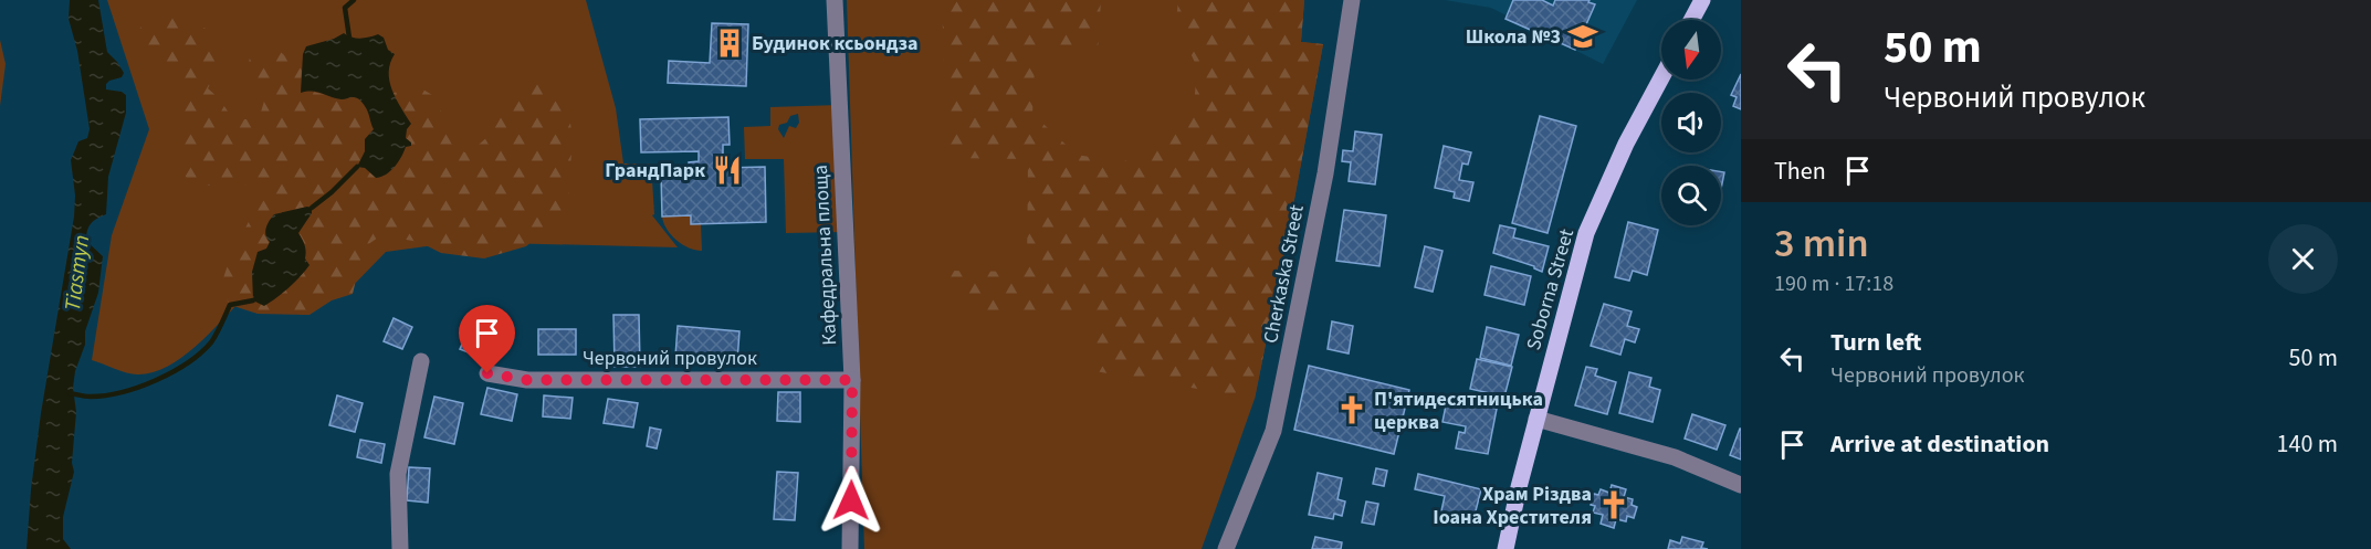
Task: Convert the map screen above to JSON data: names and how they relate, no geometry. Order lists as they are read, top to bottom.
{
  "streets": {
    "main road": ["Soborna Street"],
    "street": ["Кафедральна площа", "Cherkaska Street", "Червоний провулок"]
  },
  "crossings": [
    ["Кафедральна площа", "Червоний провулок"]
  ],
  "water": ["Tiasmyn"],
  "places": {
    "school or university": ["Школа №3"],
    "building": ["Будинок ксьондза"],
    "restaurant": ["ГрандПарк"],
    "church": ["П'ятидесятницька церква", "Храм Різдва Іоана Хрестителя"]
  },
  "north": "bottom",
  "page": {
    "turn": ["50 m", "Червоний провулок"],
    "then": "Then",
    "heading": ["3 min", "190 m · 17:18"],
    "list": [
      {
        "name": "Turn left",
        "note": "Червоний провулок",
        "value": "50 m"
      },
      {
        "name": "Arrive at destination",
        "value": "140 m"
      }
    ]
  }
}
